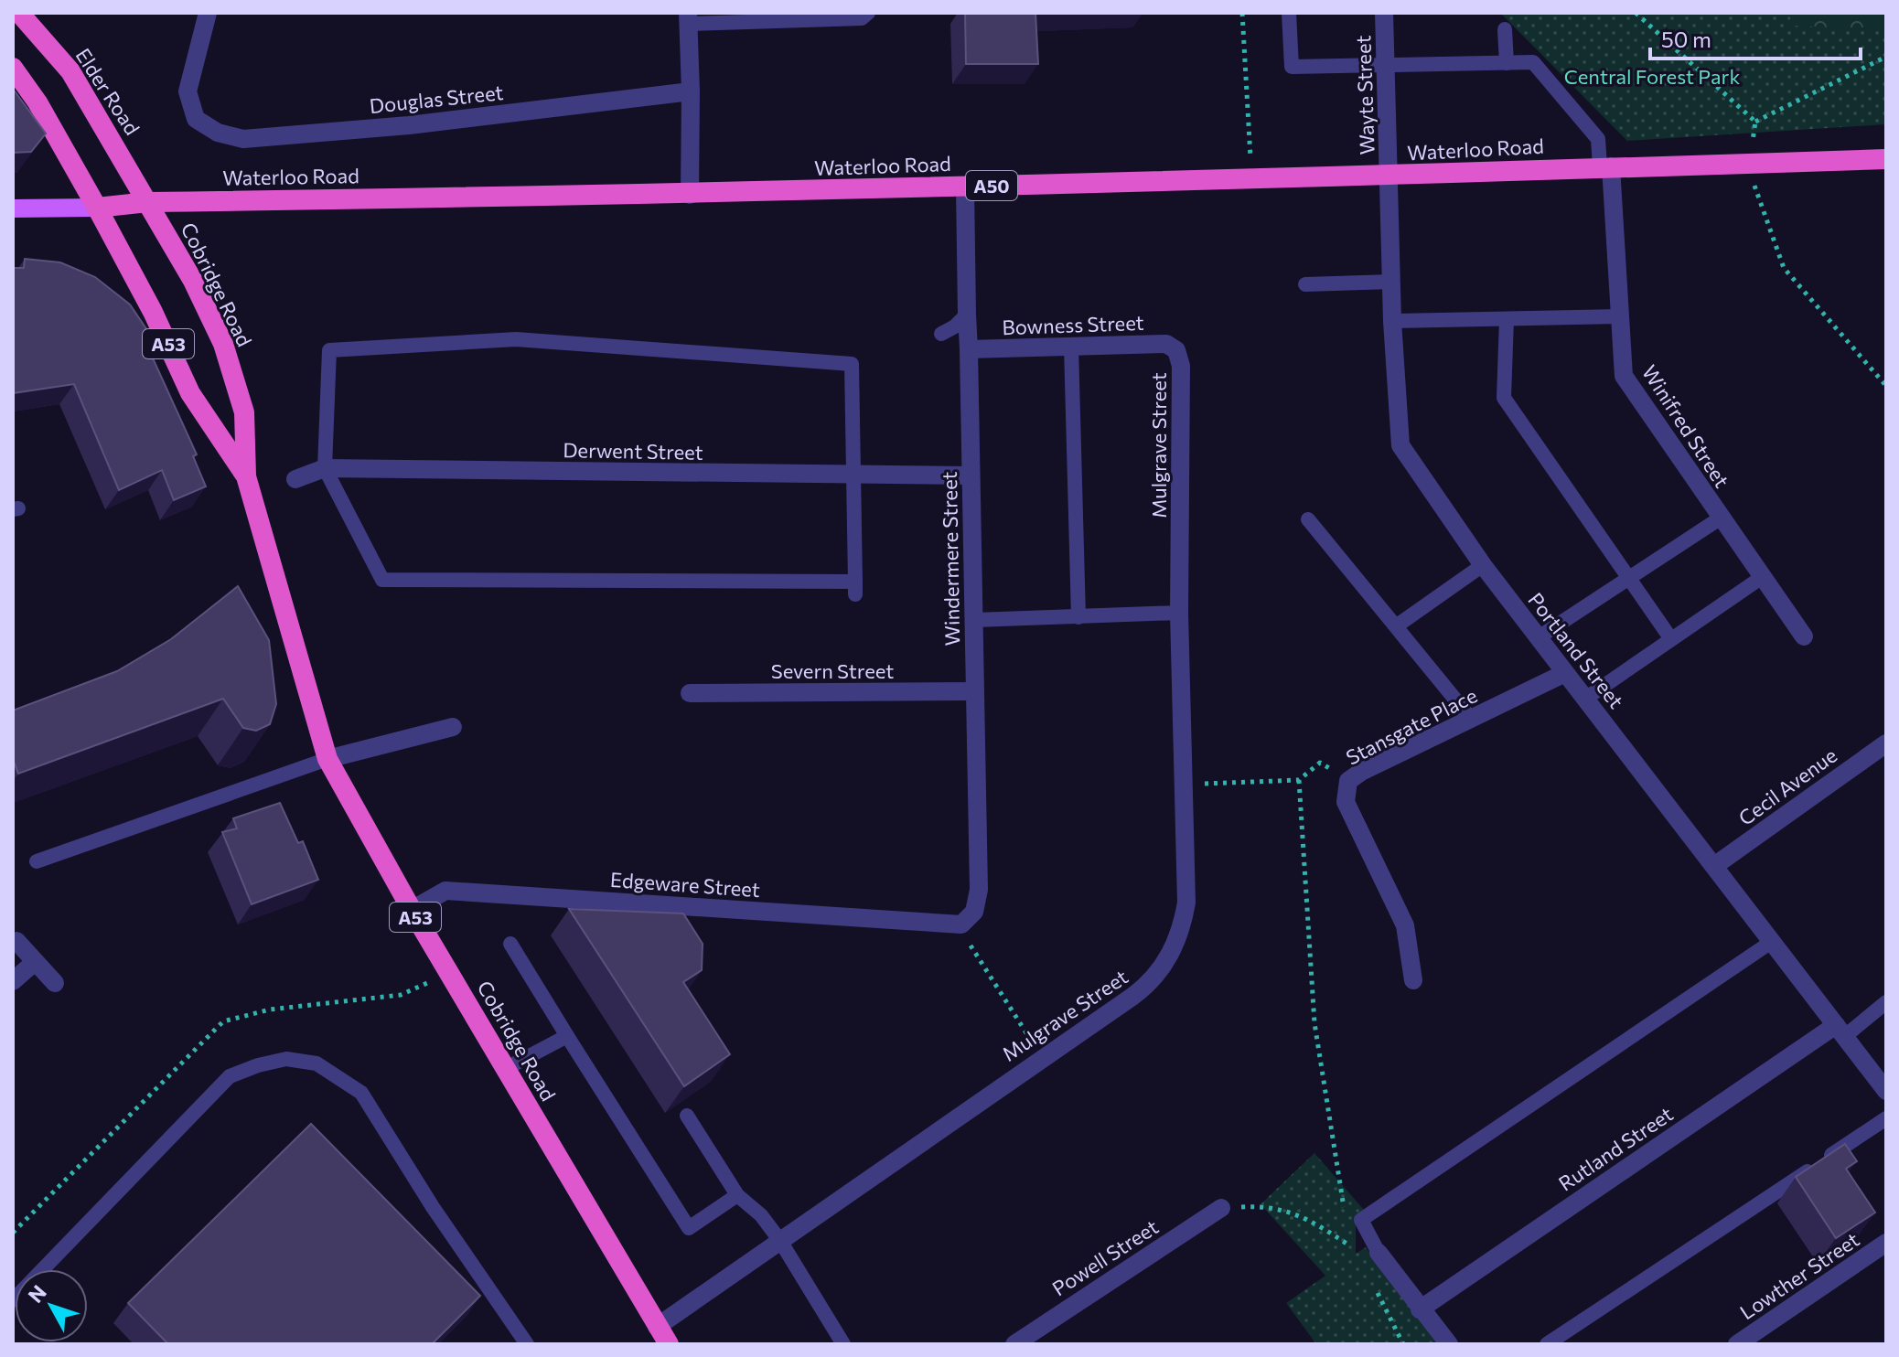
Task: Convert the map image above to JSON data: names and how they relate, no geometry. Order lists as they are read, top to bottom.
{
  "streets": {
    "highway": [
      "Elder Road",
      "Waterloo Road",
      "A50",
      "Cobridge Road",
      "A53"
    ],
    "street": [
      "Wayte Street",
      "Douglas Street",
      "Bowness Street",
      "Winifred Street",
      "Mulgrave Street",
      "Derwent Street",
      "Windermere Street",
      "Portland Street",
      "Severn Street",
      "Stansgate Place",
      "Cecil Avenue",
      "Edgeware Street",
      "Rutland Street",
      "Powell Street",
      "Lowther Street"
    ]
  },
  "crossings": [
    ["Elder Road", "Waterloo Road"],
    ["Elder Road", "Cobridge Road"],
    ["Wayte Street", "Waterloo Road"],
    ["Wayte Street", "Portland Street"],
    ["Waterloo Road", "Cobridge Road"],
    ["Waterloo Road", "A53"],
    ["Waterloo Road", "Winifred Street"],
    ["Waterloo Road", "Windermere Street"],
    ["Waterloo Road", "Portland Street"],
    ["Cobridge Road", "A53"],
    ["Cobridge Road", "Mulgrave Street"],
    ["Cobridge Road", "Edgeware Street"],
    ["Bowness Street", "Mulgrave Street"],
    ["Bowness Street", "Windermere Street"],
    ["Derwent Street", "Windermere Street"],
    ["Windermere Street", "Severn Street"],
    ["Windermere Street", "Edgeware Street"],
    ["Portland Street", "Stansgate Place"],
    ["Portland Street", "Cecil Avenue"],
    ["Portland Street", "Rutland Street"]
  ],
  "parks": ["Central Forest Park"],
  "scale_bar": "50 m",
  "north": "top left"
}
